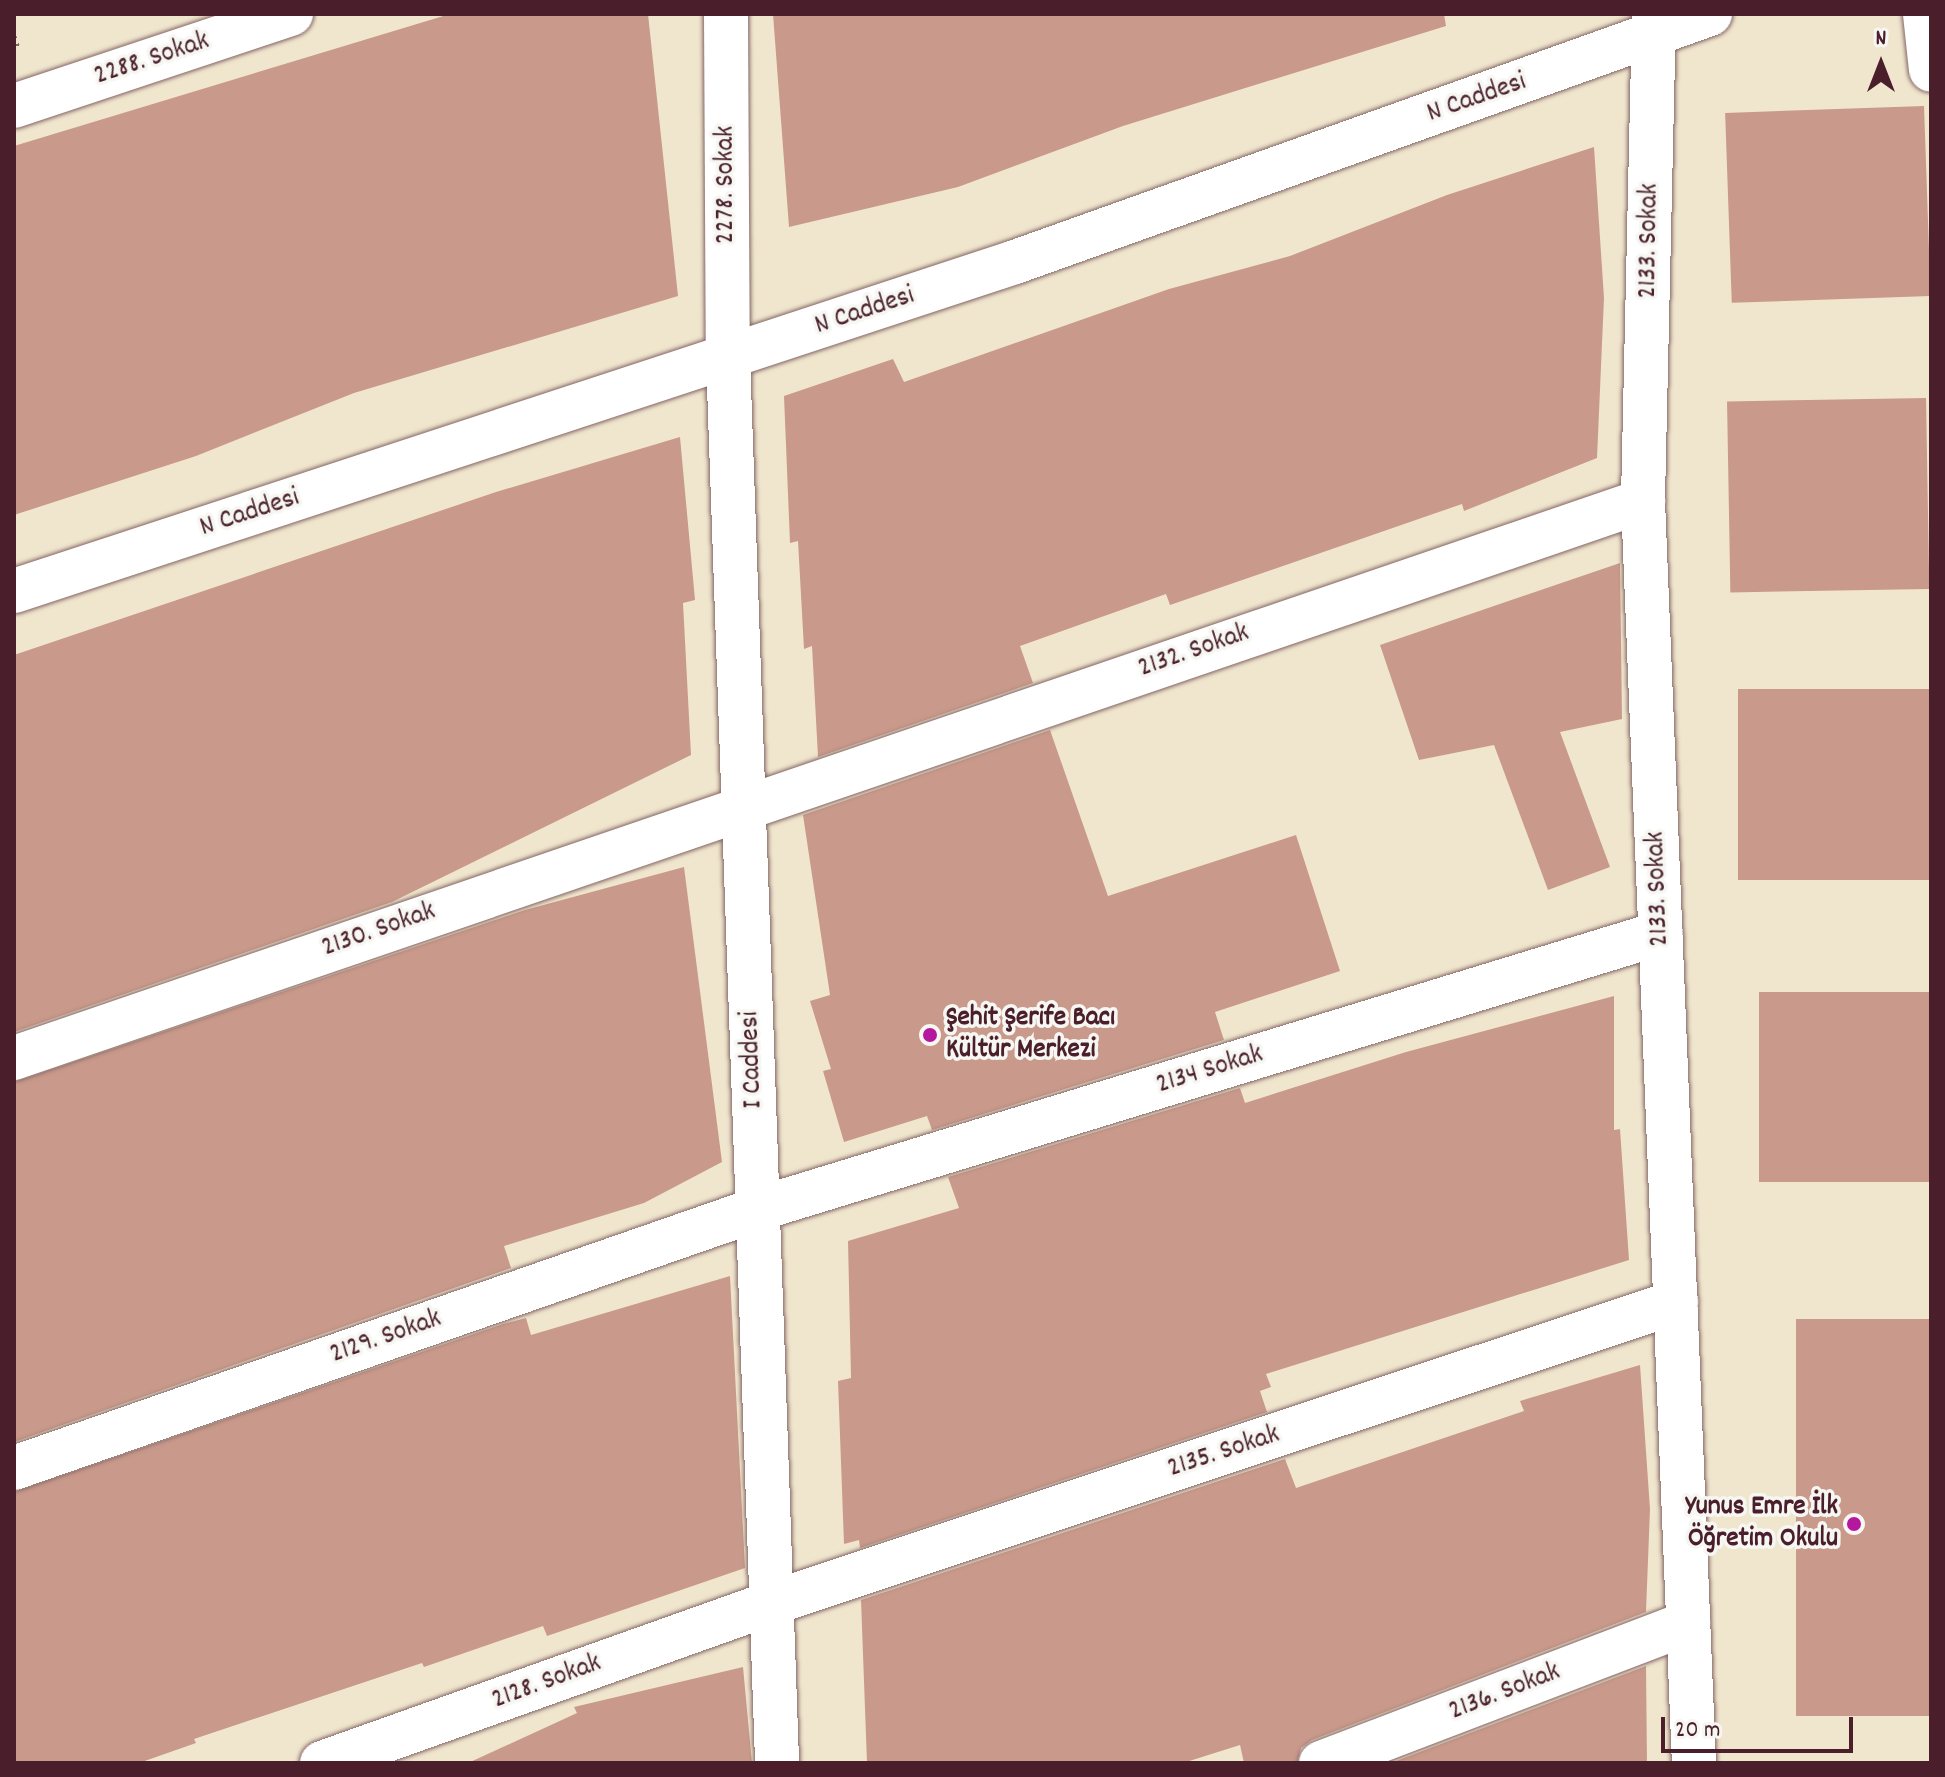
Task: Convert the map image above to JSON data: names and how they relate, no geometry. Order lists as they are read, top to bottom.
{
  "streets": {
    "street": [
      "2288. Sokak",
      "N Caddesi",
      "2278. Sokak",
      "2133. Sokak",
      "2132. Sokak",
      "2130. Sokak",
      "I Caddesi",
      "2134 Sokak",
      "2129. Sokak",
      "2135. Sokak",
      "2128. Sokak",
      "2136. Sokak"
    ]
  },
  "crossings": [
    ["N Caddesi", "2278. Sokak"],
    ["N Caddesi", "2133. Sokak"],
    ["N Caddesi", "I Caddesi"],
    ["2278. Sokak", "I Caddesi"],
    ["2133. Sokak", "2132. Sokak"],
    ["2133. Sokak", "2134 Sokak"],
    ["2133. Sokak", "2135. Sokak"],
    ["2133. Sokak", "2136. Sokak"],
    ["2132. Sokak", "2130. Sokak"],
    ["2132. Sokak", "I Caddesi"],
    ["2130. Sokak", "I Caddesi"],
    ["I Caddesi", "2134 Sokak"],
    ["I Caddesi", "2129. Sokak"],
    ["I Caddesi", "2135. Sokak"],
    ["I Caddesi", "2128. Sokak"],
    ["2134 Sokak", "2129. Sokak"],
    ["2135. Sokak", "2128. Sokak"]
  ],
  "places": ["Şehit Şerife Bacı Kültür Merkezi", "Yunus Emre İlk Öğretim Okulu"],
  "scale_bar": "20 m",
  "north": "top"
}
